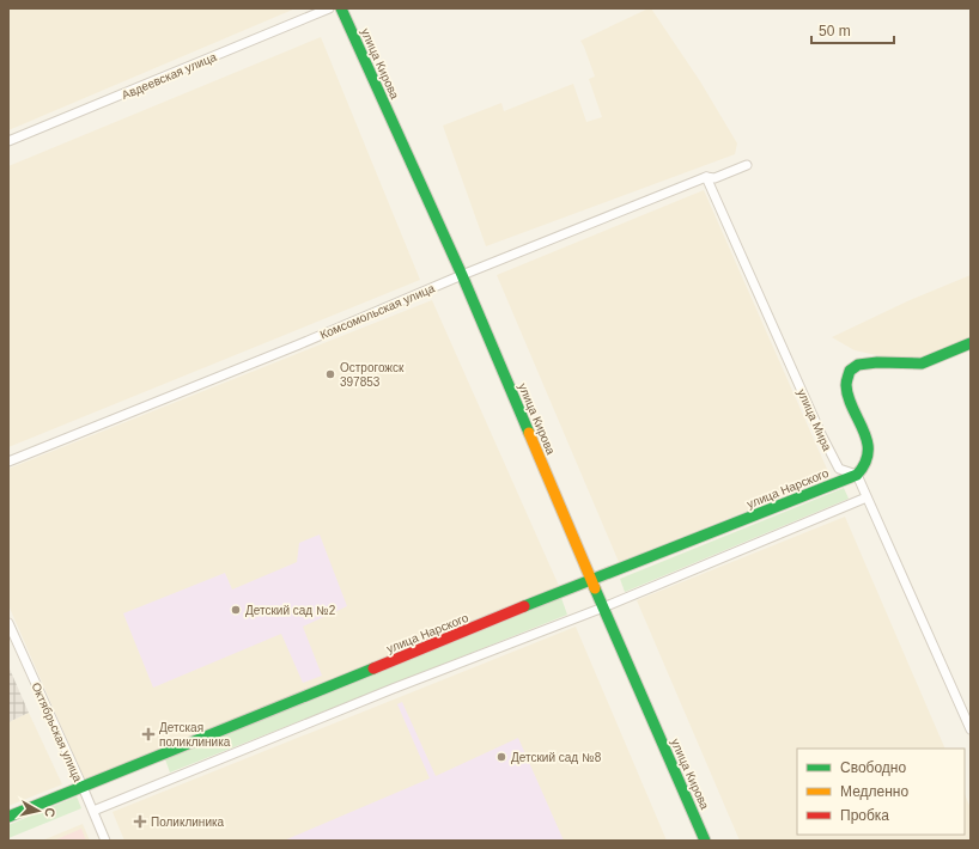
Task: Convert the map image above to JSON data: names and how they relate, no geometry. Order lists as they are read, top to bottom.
{
  "streets": {
    "street": [
      "улица Кирова",
      "Авдеевская улица",
      "Комсомольская улица",
      "улица Мира",
      "улица Нарского",
      "Октябрьская улица"
    ]
  },
  "crossings": [
    ["улица Кирова", "Комсомольская улица"],
    ["улица Кирова", "улица Нарского"],
    ["Комсомольская улица", "улица Мира"],
    ["улица Мира", "улица Нарского"],
    ["улица Нарского", "Октябрьская улица"]
  ],
  "places": {
    "other": ["Острогожск 397853", "Детский сад №2", "Детский сад №8"],
    "health": ["Детская поликлиника", "Поликлиника"]
  },
  "legend": ["Свободно", "Медленно", "Пробка"],
  "scale_bar": "50 m",
  "north": "right"
}
